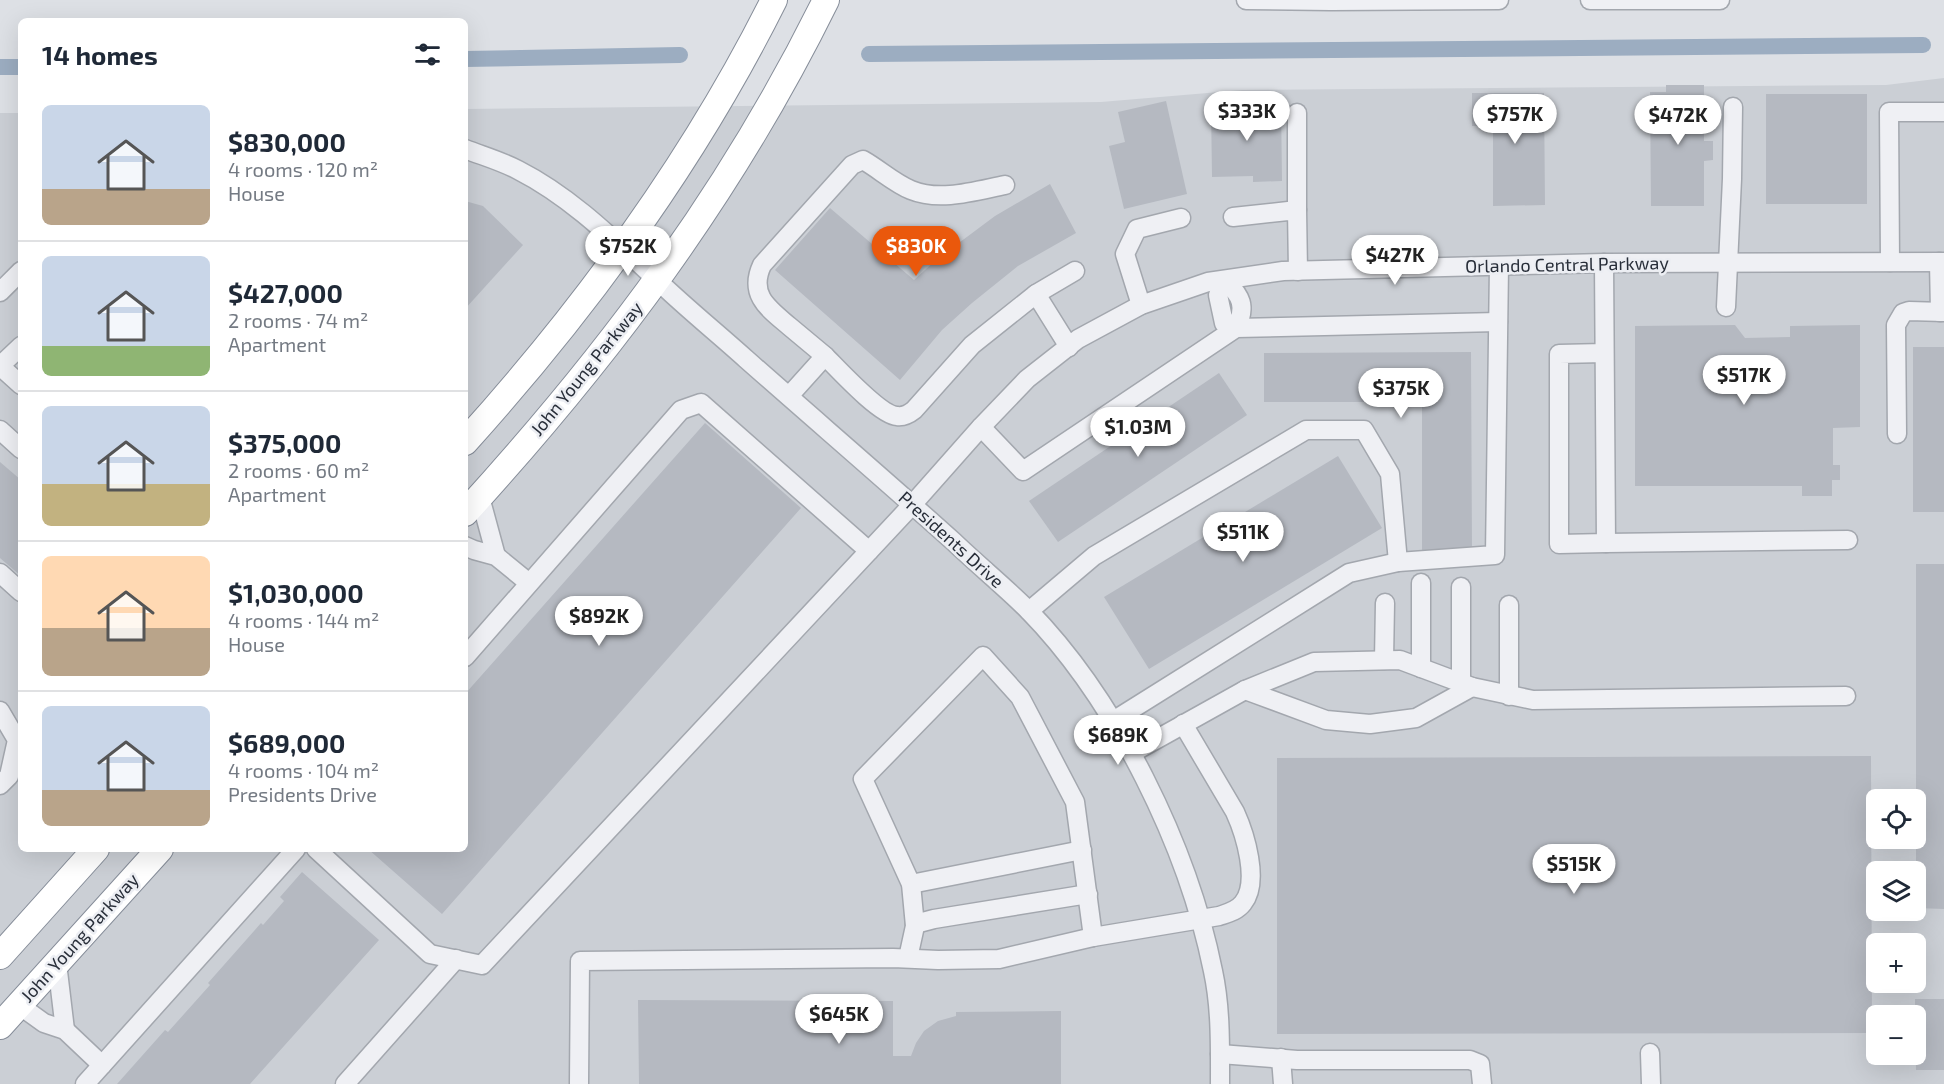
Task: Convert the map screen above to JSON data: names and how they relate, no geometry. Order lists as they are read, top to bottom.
{
  "streets": {
    "highway": ["John Young Parkway"],
    "street": ["Orlando Central Parkway", "Presidents Drive"]
  },
  "crossings": [
    ["Orlando Central Parkway", "Presidents Drive"],
    ["John Young Parkway", "Presidents Drive"]
  ],
  "page": {
    "heading": "14 homes",
    "list": [
      {
        "name": "$830,000",
        "note": "4 rooms · 120 m² · House"
      },
      {
        "name": "$427,000",
        "note": "2 rooms · 74 m² · Apartment"
      },
      {
        "name": "$375,000",
        "note": "2 rooms · 60 m² · Apartment"
      },
      {
        "name": "$1,030,000",
        "note": "4 rooms · 144 m² · House"
      },
      {
        "name": "$689,000",
        "note": "4 rooms · 104 m² · Presidents Drive"
      }
    ],
    "price": [
      "$333K",
      "$757K",
      "$472K",
      "$752K",
      "$830K",
      "$427K",
      "$517K",
      "$375K",
      "$1.03M",
      "$511K",
      "$892K",
      "$689K",
      "$515K",
      "$645K"
    ],
    "map_buttons": ["+", "−"]
  }
}
